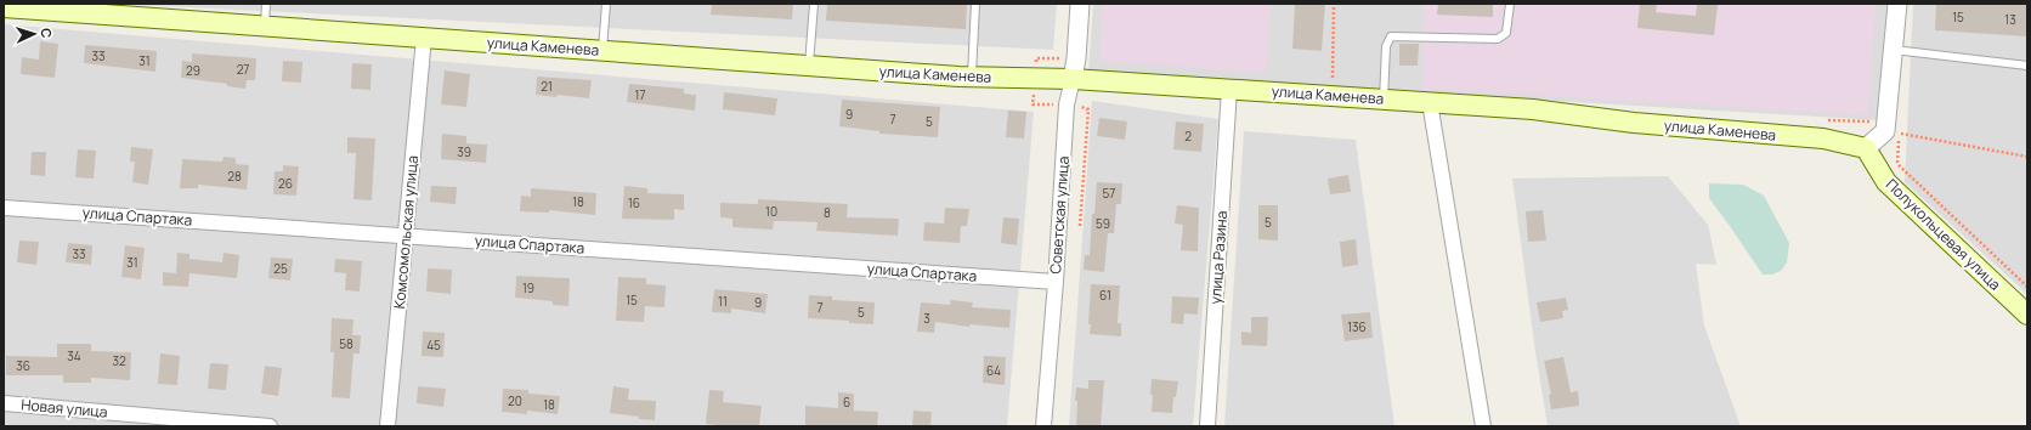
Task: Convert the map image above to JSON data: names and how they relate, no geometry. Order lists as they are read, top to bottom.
{
  "streets": {
    "main road": ["улица Каменева", "Полукольцевая улица"],
    "street": [
      "Советская улица",
      "улица Спартака",
      "Комсомольская улица",
      "улица Разина",
      "Новая улица"
    ]
  },
  "crossings": [
    ["улица Каменева", "Советская улица"],
    ["улица Каменева", "Комсомольская улица"],
    ["улица Каменева", "Полукольцевая улица"],
    ["улица Каменева", "улица Разина"],
    ["Советская улица", "улица Спартака"],
    ["улица Спартака", "Комсомольская улица"]
  ],
  "house_numbers": [
    "15",
    "13",
    "33",
    "31",
    "27",
    "29",
    "21",
    "17",
    "9",
    "7",
    "5",
    "2",
    "39",
    "28",
    "26",
    "57",
    "18",
    "16",
    "10",
    "8",
    "5",
    "59",
    "33",
    "31",
    "25",
    "19",
    "61",
    "15",
    "11",
    "9",
    "7",
    "5",
    "3",
    "136",
    "58",
    "45",
    "34",
    "32",
    "36",
    "64",
    "20",
    "6",
    "18"
  ],
  "north": "right"
}
